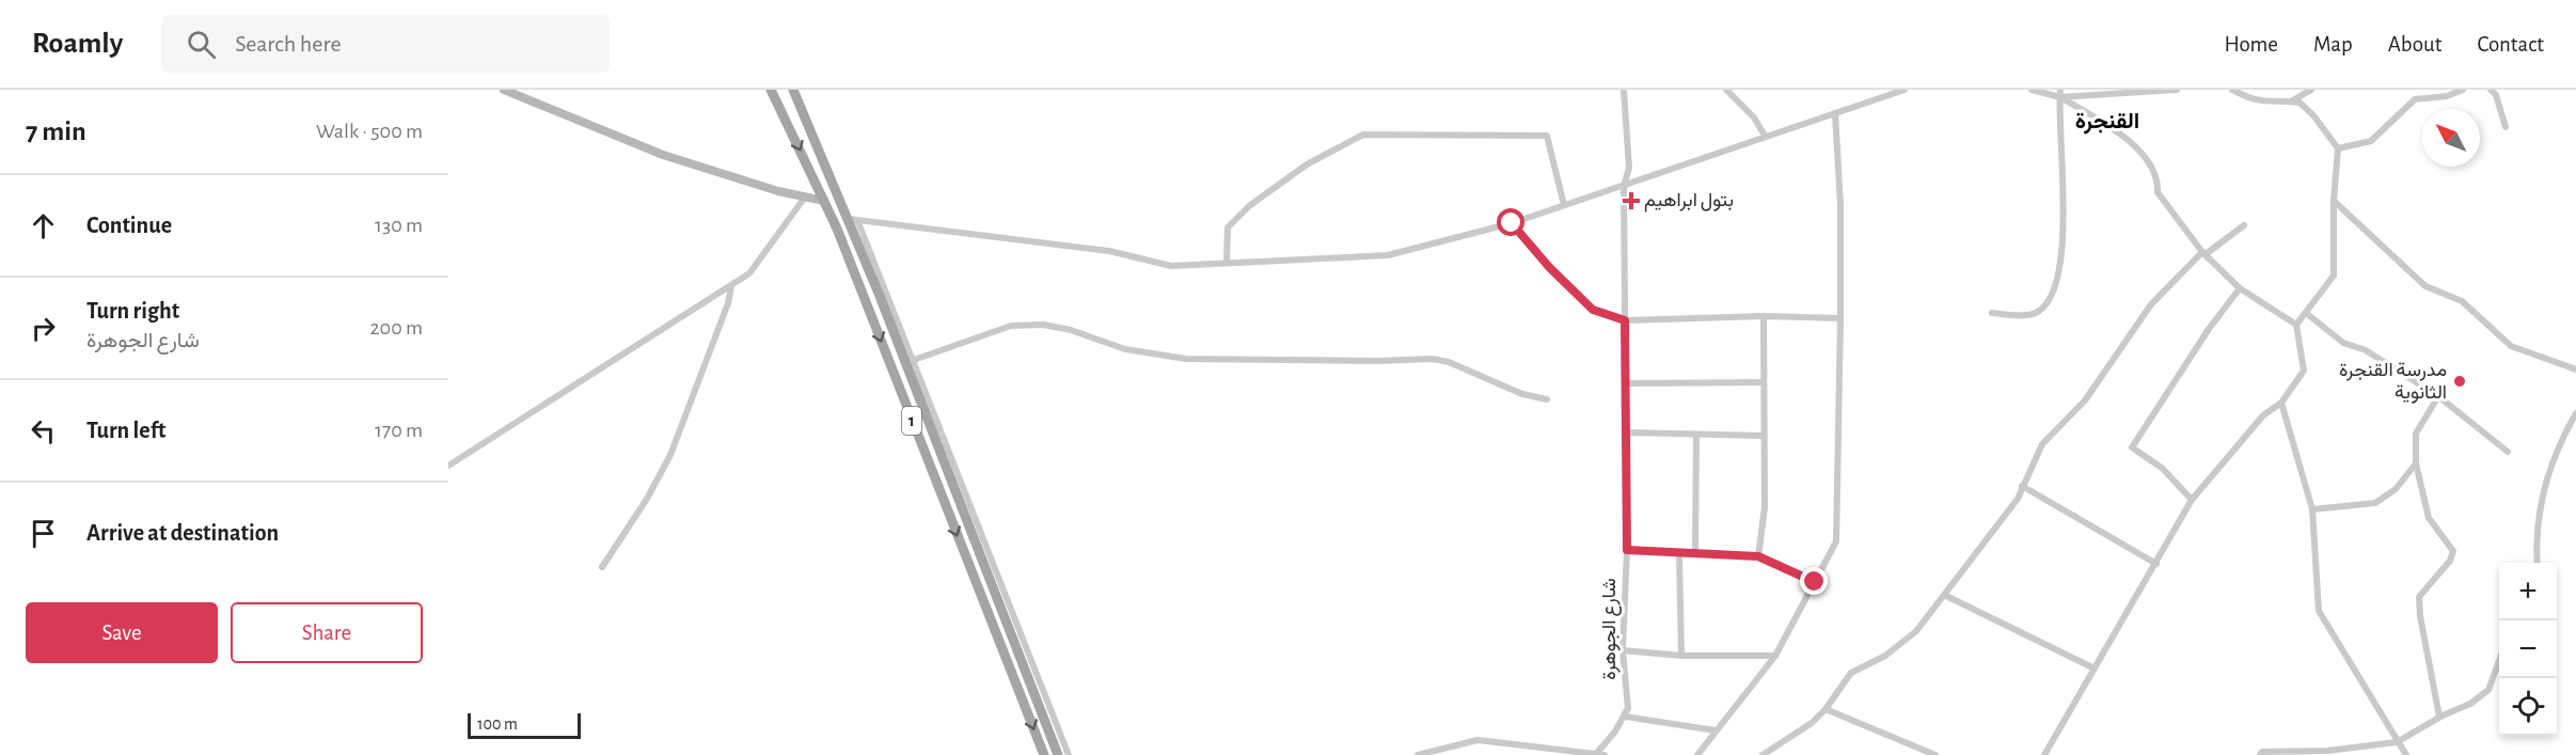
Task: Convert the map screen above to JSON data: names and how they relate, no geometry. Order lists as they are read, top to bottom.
{
  "streets": {
    "main road": ["1"],
    "street": ["شارع الجوهرة"]
  },
  "districts": ["القنجرة"],
  "places": {
    "health": ["بتول ابراهيم"],
    "other": ["مدرسة القنجرة الثانوية"]
  },
  "scale_bar": "100 m",
  "north": "top left",
  "page": {
    "header": "Roamly",
    "search": "Search here",
    "nav": [
      "Home",
      "Map",
      "About",
      "Contact"
    ],
    "heading": ["7 min", "Walk · 500 m"],
    "list": [
      ["Continue", "130 m"],
      ["Turn right", "شارع الجوهرة", "200 m"],
      ["Turn left", "170 m"],
      "Arrive at destination"
    ],
    "map_buttons": ["+", "−"],
    "buttons": ["Save", "Share"],
    "scale": "100 m"
  }
}
